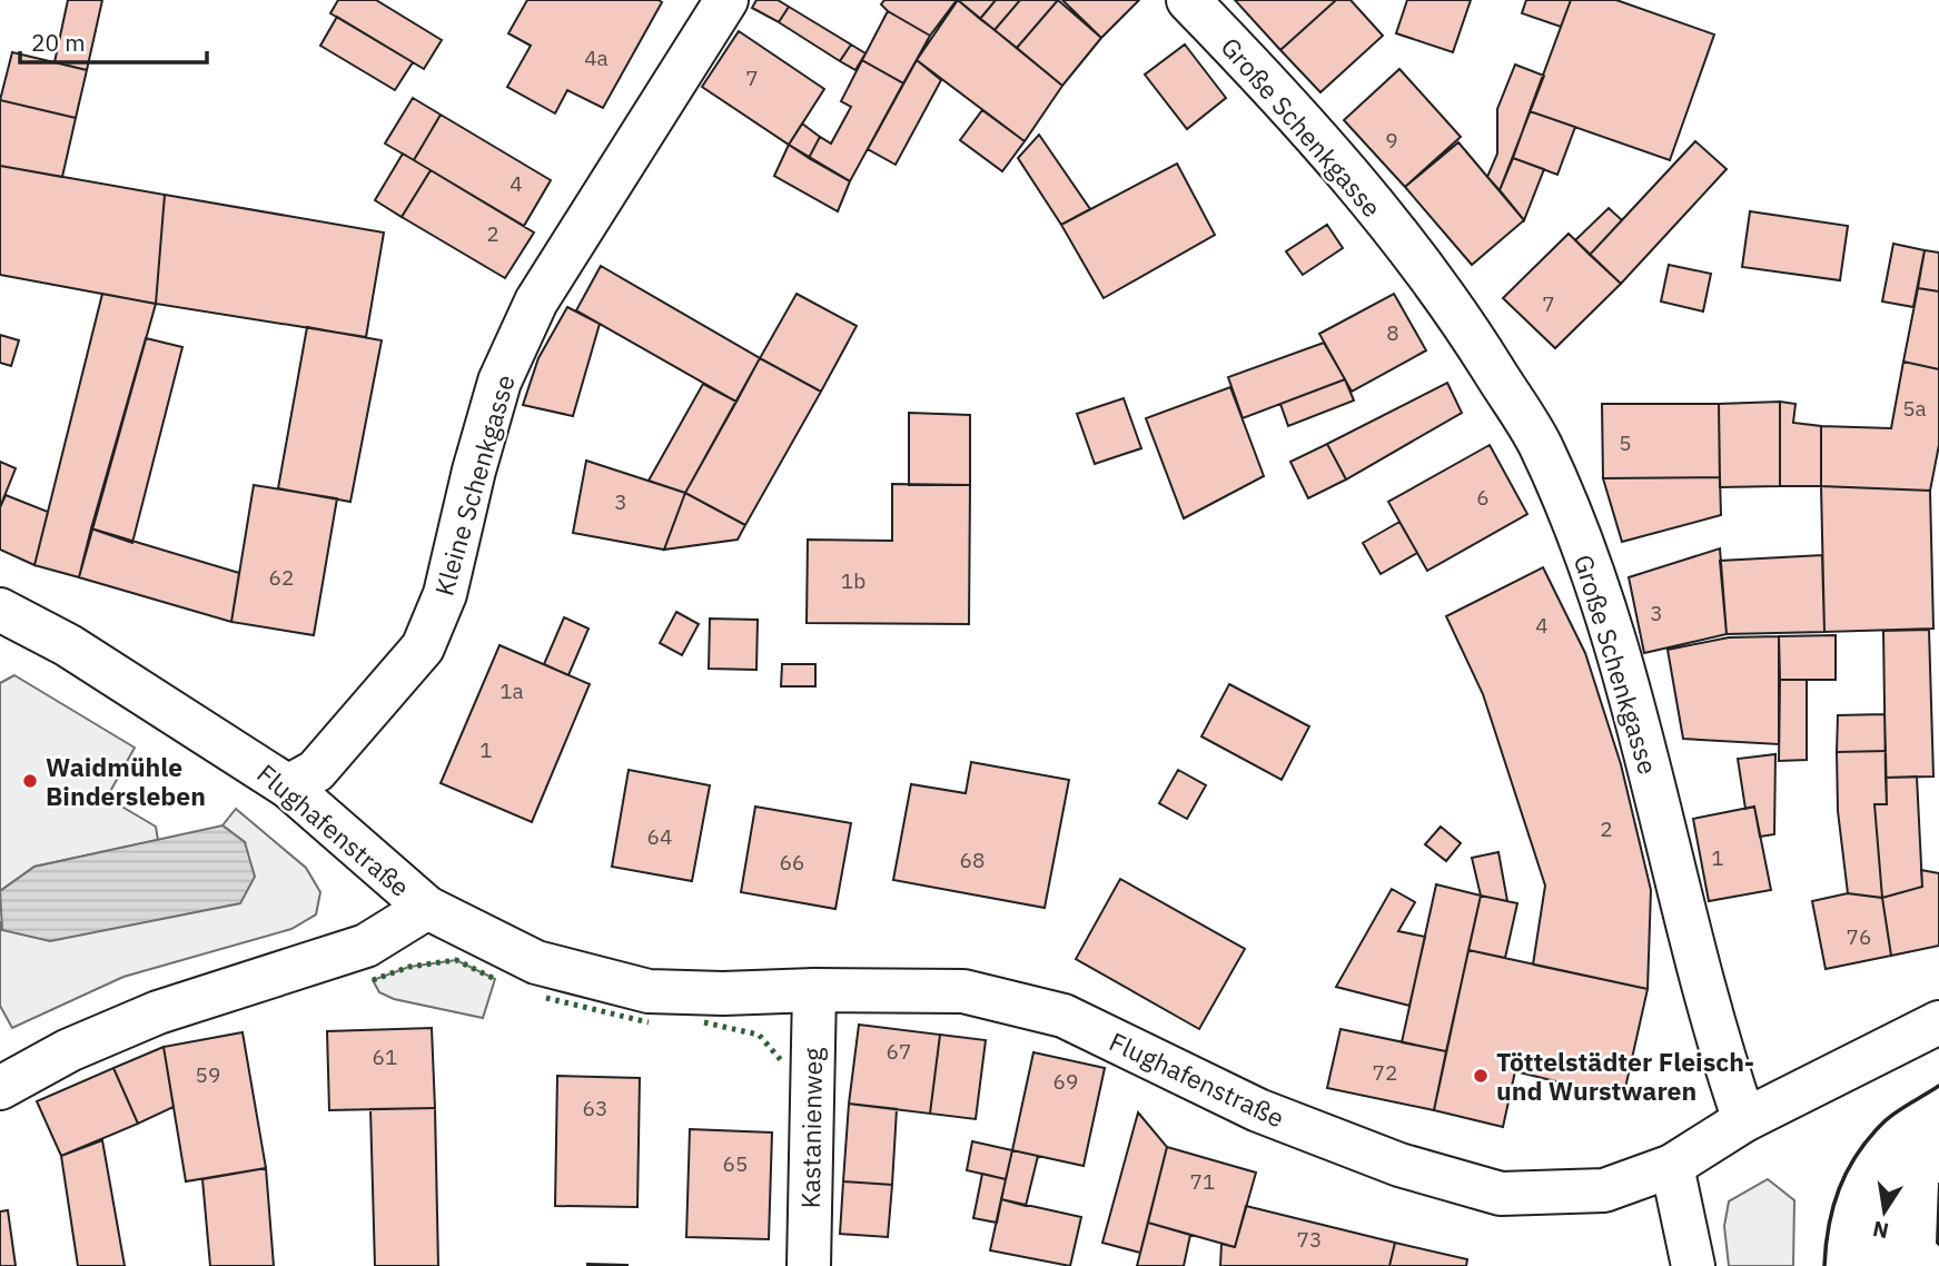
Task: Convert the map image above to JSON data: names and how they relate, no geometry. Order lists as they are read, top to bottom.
{
  "streets": {
    "street": [
      "Große Schenkgasse",
      "Kleine Schenkgasse",
      "Flughafenstraße",
      "Kastanienweg"
    ]
  },
  "crossings": [
    ["Große Schenkgasse", "Flughafenstraße"],
    ["Kleine Schenkgasse", "Flughafenstraße"],
    ["Flughafenstraße", "Kastanienweg"]
  ],
  "places": ["Waidmühle Bindersleben", "Töttelstädter Fleisch- und Wurstwaren"],
  "house_numbers": [
    "4a",
    "7",
    "9",
    "4",
    "2",
    "7",
    "8",
    "5a",
    "5",
    "6",
    "3",
    "62",
    "1b",
    "3",
    "4",
    "1a",
    "1",
    "2",
    "64",
    "1",
    "68",
    "66",
    "76",
    "67",
    "61",
    "72",
    "59",
    "69",
    "63",
    "65",
    "71",
    "73"
  ],
  "scale_bar": "20 m",
  "north": "bottom"
}
